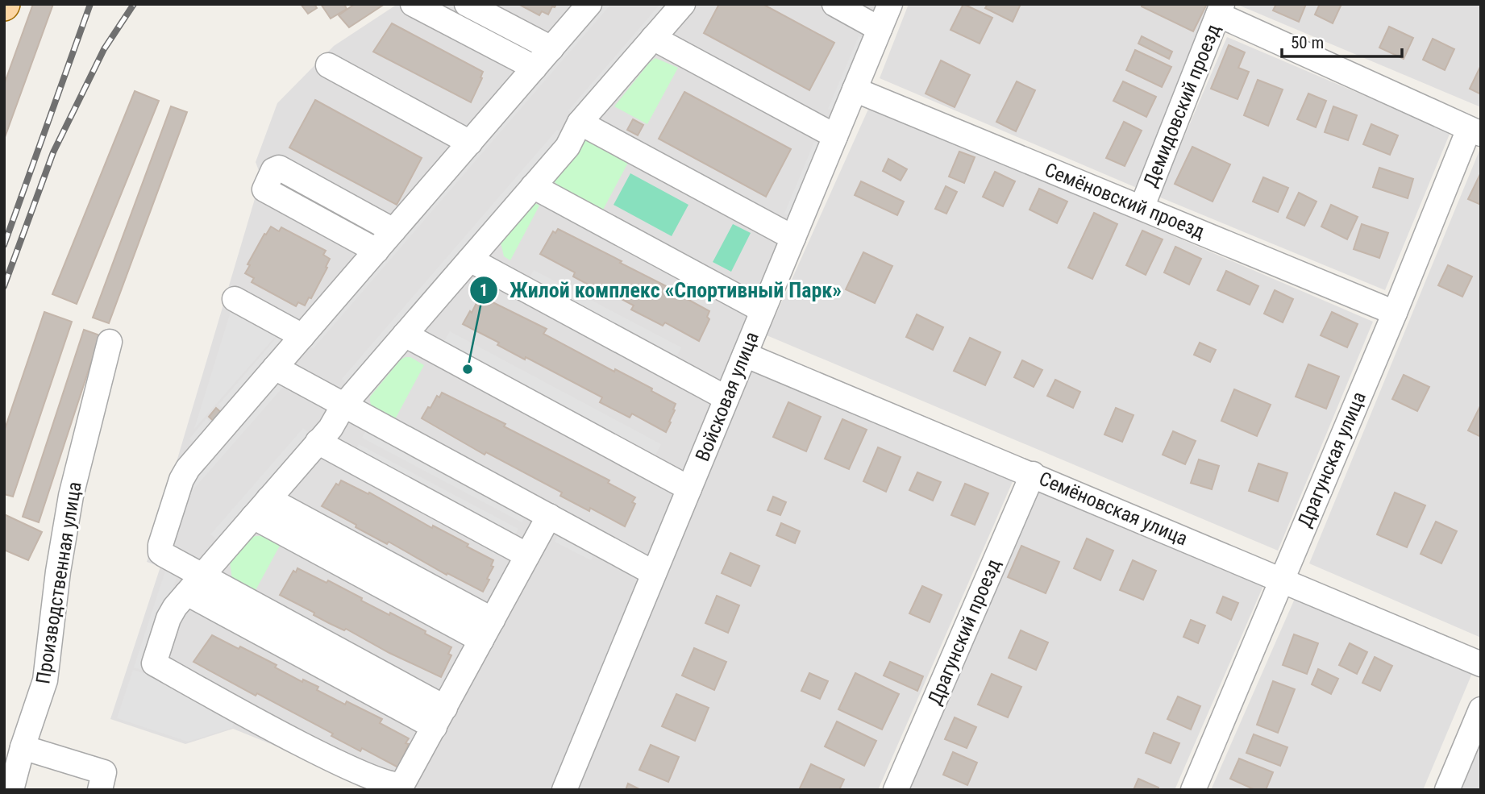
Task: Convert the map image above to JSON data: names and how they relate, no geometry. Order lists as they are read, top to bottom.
{
  "streets": {
    "street": [
      "Демидовский проезд",
      "Семёновский проезд",
      "Войсковая улица",
      "Драгунская улица",
      "Семёновская улица",
      "Производственная улица",
      "Драгунский проезд"
    ]
  },
  "crossings": [
    ["Демидовский проезд", "Семёновский проезд"],
    ["Семёновский проезд", "Войсковая улица"],
    ["Семёновский проезд", "Драгунская улица"],
    ["Войсковая улица", "Семёновская улица"],
    ["Драгунская улица", "Семёновская улица"],
    ["Семёновская улица", "Драгунский проезд"]
  ],
  "places": ["Жилой комплекс «Спортивный Парк»"],
  "scale_bar": "50 m"
}
